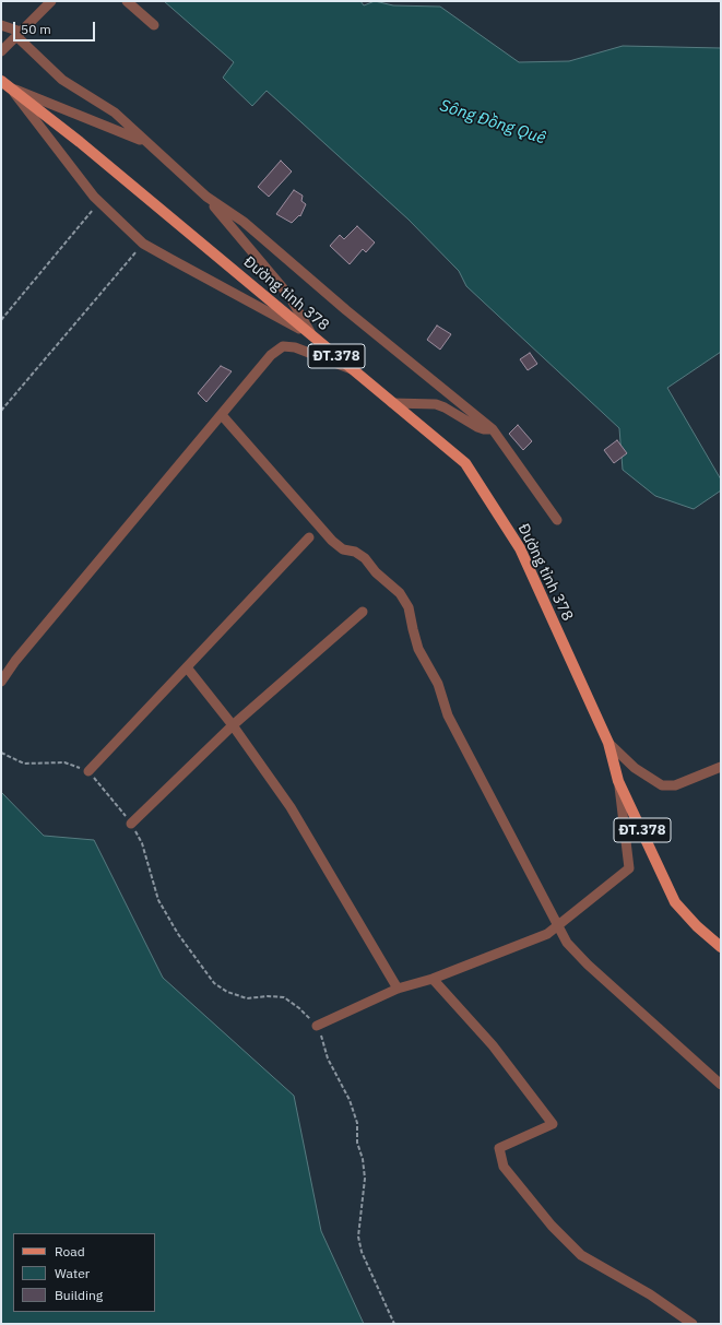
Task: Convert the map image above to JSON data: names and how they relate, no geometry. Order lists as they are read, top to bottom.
{
  "streets": {
    "main road": ["Đường tỉnh 378", "ĐT.378"]
  },
  "crossings": [
    ["Đường tỉnh 378", "ĐT.378"]
  ],
  "water": ["Sông Đồng Quê"],
  "legend": ["Road", "Water", "Building"],
  "scale_bar": "50 m"
}
